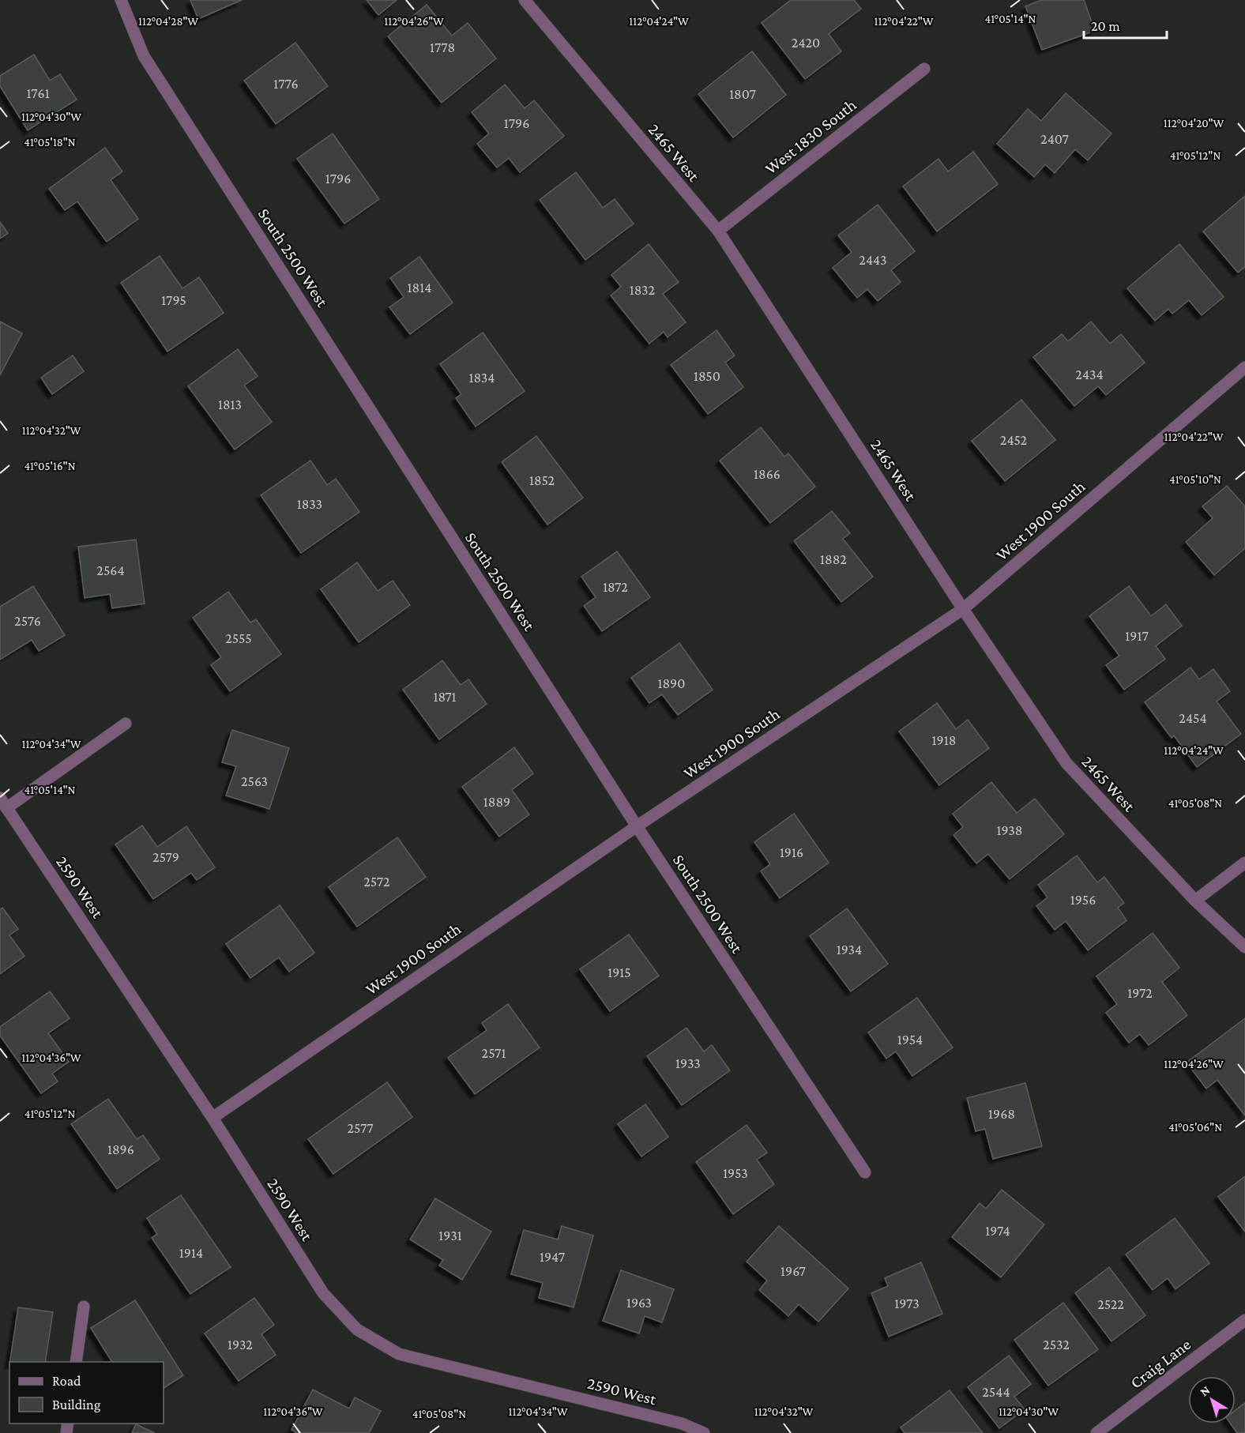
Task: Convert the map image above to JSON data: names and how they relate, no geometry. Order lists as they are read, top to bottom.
{
  "streets": {
    "street": [
      "West 1830 South",
      "2465 West",
      "South 2500 West",
      "West 1900 South",
      "2590 West",
      "Craig Lane"
    ]
  },
  "crossings": [
    ["West 1830 South", "2465 West"],
    ["2465 West", "West 1900 South"],
    ["South 2500 West", "West 1900 South"],
    ["West 1900 South", "2590 West"]
  ],
  "house_numbers": [
    "2420",
    "1778",
    "1776",
    "1761",
    "1807",
    "1796",
    "2407",
    "1796",
    "2443",
    "1814",
    "1832",
    "1795",
    "2434",
    "1850",
    "1834",
    "1813",
    "2452",
    "1866",
    "1852",
    "1833",
    "1882",
    "2564",
    "1872",
    "2576",
    "1917",
    "2555",
    "1890",
    "1871",
    "2454",
    "1918",
    "2563",
    "1889",
    "1938",
    "1916",
    "2579",
    "2572",
    "1956",
    "1934",
    "1915",
    "1972",
    "1954",
    "2571",
    "1933",
    "1968",
    "2577",
    "1896",
    "1953",
    "1974",
    "1931",
    "1914",
    "1947",
    "1967",
    "1963",
    "1973",
    "2522",
    "1932",
    "2532",
    "2544"
  ],
  "legend": ["Road", "Building"],
  "scale_bar": "20 m",
  "north": "top left",
  "coordinates": [
    "41°05'14\"N",
    "112°04'28\"W",
    "112°04'26\"W",
    "112°04'24\"W",
    "112°04'22\"W",
    "112°04'30\"W",
    "112°04'20\"W",
    "41°05'18\"N",
    "41°05'12\"N",
    "112°04'32\"W",
    "41°05'16\"N",
    "41°05'10\"N",
    "112°04'34\"W",
    "41°05'08\"N",
    "112°04'36\"W",
    "41°05'06\"N"
  ]
}
